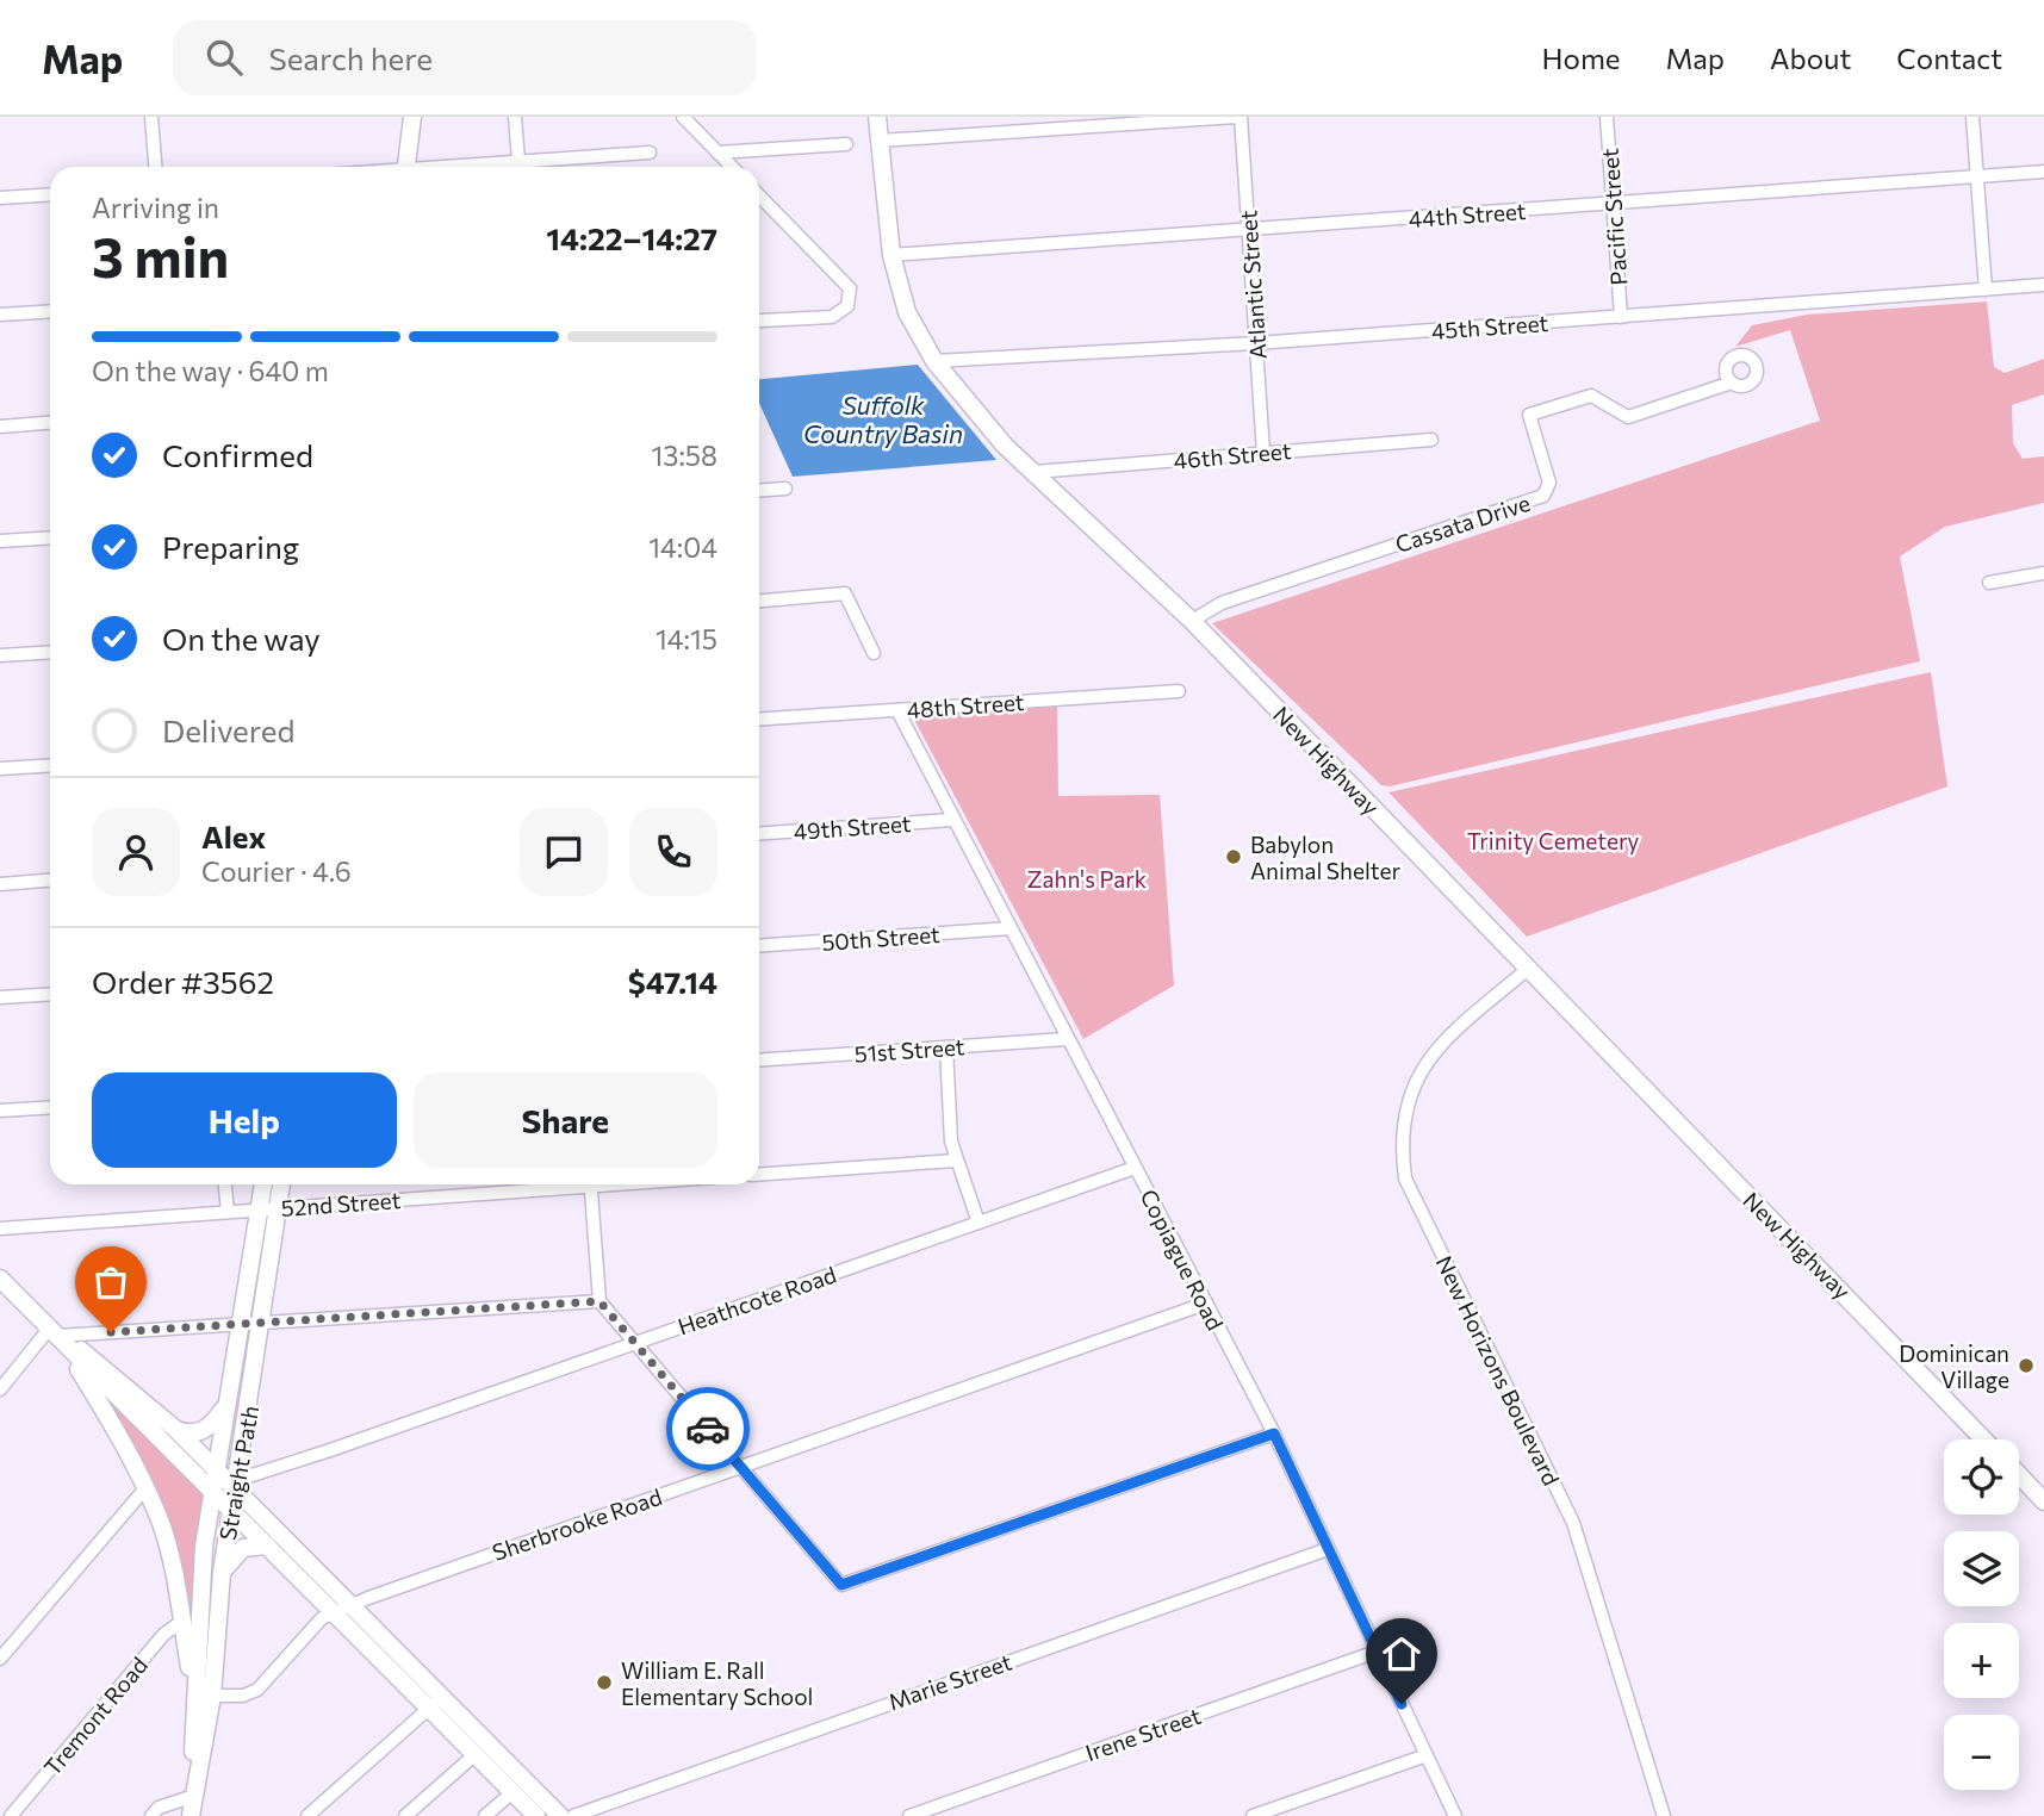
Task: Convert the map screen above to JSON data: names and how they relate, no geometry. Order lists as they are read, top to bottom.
{
  "streets": {
    "main road": ["New Highway", "Straight Path"],
    "street": [
      "44th Street",
      "Pacific Street",
      "Atlantic Street",
      "45th Street",
      "46th Street",
      "Cassata Drive",
      "48th Street",
      "49th Street",
      "50th Street",
      "51st Street",
      "52nd Street",
      "Copiague Road",
      "Heathcote Road",
      "New Horizons Boulevard",
      "Sherbrooke Road",
      "Marie Street",
      "Tremont Road",
      "Irene Street"
    ]
  },
  "crossings": [
    ["44th Street", "Pacific Street"],
    ["44th Street", "Atlantic Street"],
    ["44th Street", "New Highway"],
    ["Pacific Street", "45th Street"],
    ["Atlantic Street", "45th Street"],
    ["Atlantic Street", "46th Street"],
    ["45th Street", "New Highway"],
    ["46th Street", "New Highway"],
    ["Cassata Drive", "New Highway"],
    ["48th Street", "Copiague Road"],
    ["New Highway", "New Horizons Boulevard"],
    ["49th Street", "Copiague Road"],
    ["50th Street", "Copiague Road"],
    ["51st Street", "Copiague Road"],
    ["52nd Street", "Straight Path"],
    ["Copiague Road", "Heathcote Road"],
    ["Copiague Road", "Sherbrooke Road"],
    ["Copiague Road", "Marie Street"],
    ["Copiague Road", "Irene Street"],
    ["Heathcote Road", "Straight Path"],
    ["Straight Path", "Sherbrooke Road"]
  ],
  "water": ["Suffolk Country Basin"],
  "parks": ["Trinity Cemetery", "Zahn's Park"],
  "places": ["Babylon Animal Shelter", "Dominican Village", "William E. Rall Elementary School"],
  "page": {
    "header": "Map",
    "search": "Search here",
    "nav": [
      "Home",
      "Map",
      "About",
      "Contact"
    ],
    "heading": ["3 min", "Arriving in", "14:22–14:27"],
    "panel": [
      "Alex",
      "Courier · 4.6",
      "Order #3562",
      "$47.14"
    ],
    "bar": "On the way · 640 m",
    "list": [
      ["Confirmed", "13:58"],
      ["Preparing", "14:04"],
      ["On the way", "14:15"],
      "Delivered"
    ],
    "buttons": ["Help", "Share"],
    "map_buttons": ["+", "−"]
  }
}
